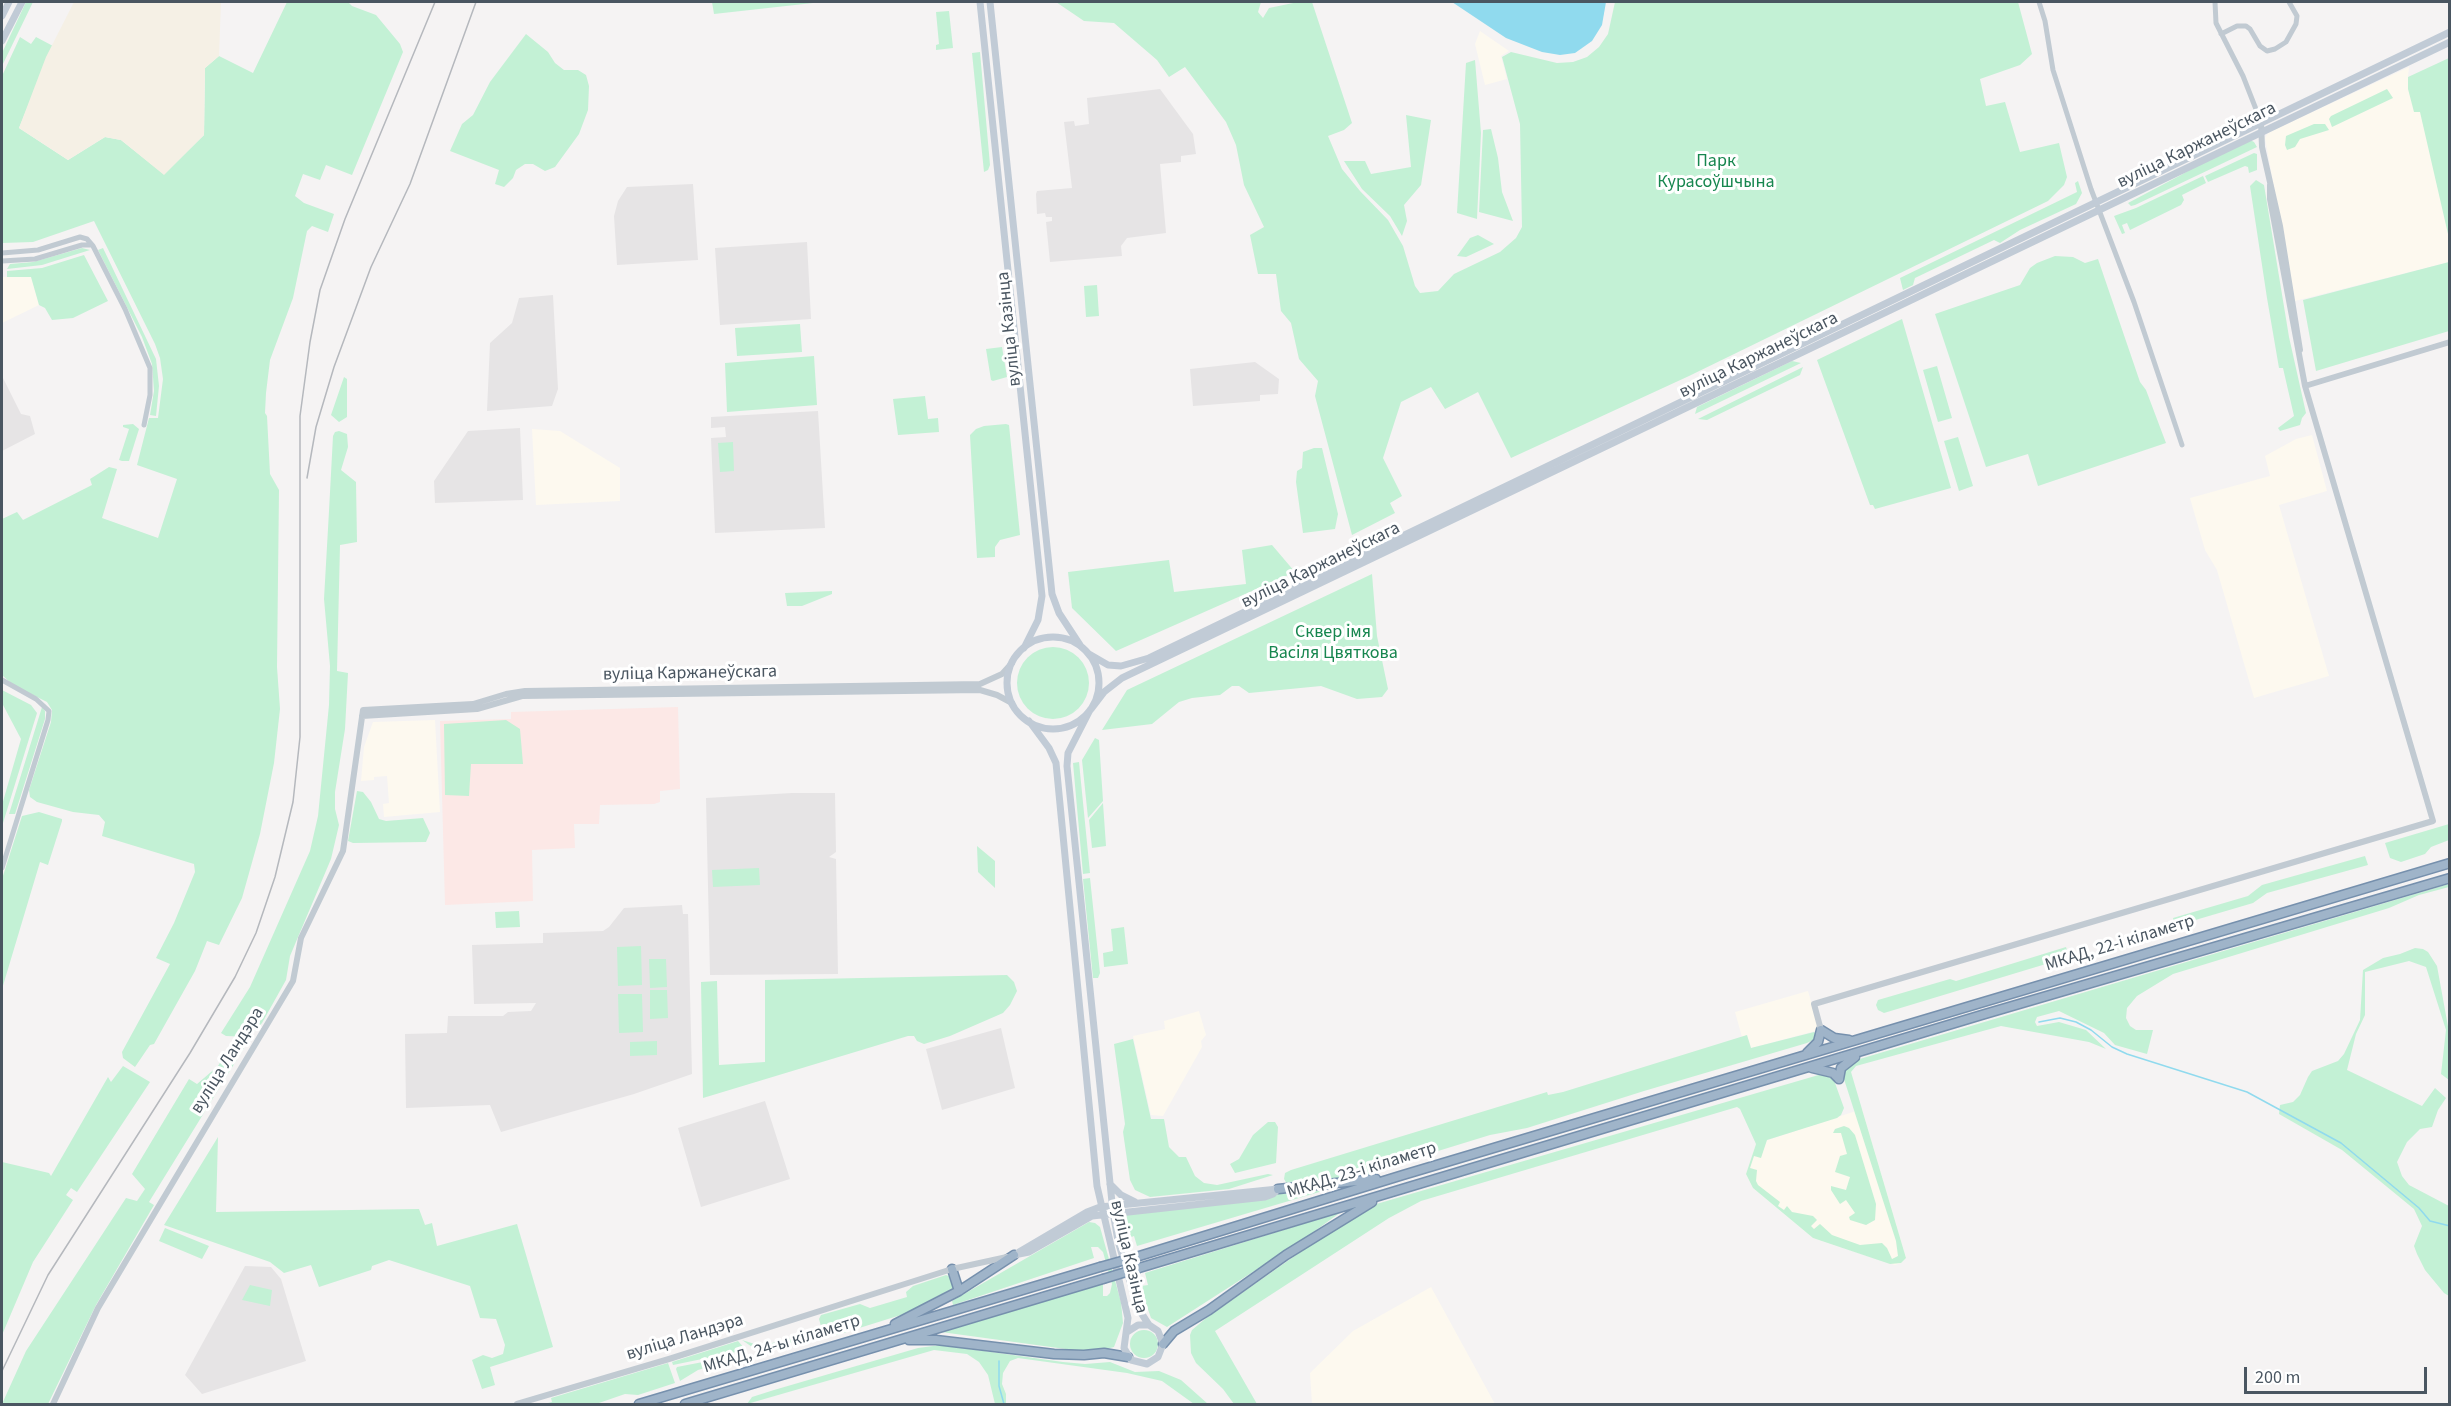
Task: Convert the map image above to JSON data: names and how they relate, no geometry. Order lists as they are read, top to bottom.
{
  "streets": {
    "highway": ["МКАД, 22-і кіламетр", "МКАД, 23-і кіламетр", "МКАД, 24-ы кіламетр"],
    "main road": ["вуліца Каржанеўскага", "вуліца Казінца"],
    "street": ["вуліца Ландэра"]
  },
  "crossings": [
    ["вуліца Каржанеўскага", "вуліца Казінца"],
    ["вуліца Каржанеўскага", "вуліца Ландэра"],
    ["МКАД, 22-і кіламетр", "МКАД, 23-і кіламетр"],
    ["МКАД, 23-і кіламетр", "МКАД, 24-ы кіламетр"]
  ],
  "parks": ["Парк Курасоўшчына", "Сквер імя Васіля Цвяткова"],
  "scale_bar": "200 m"
}
